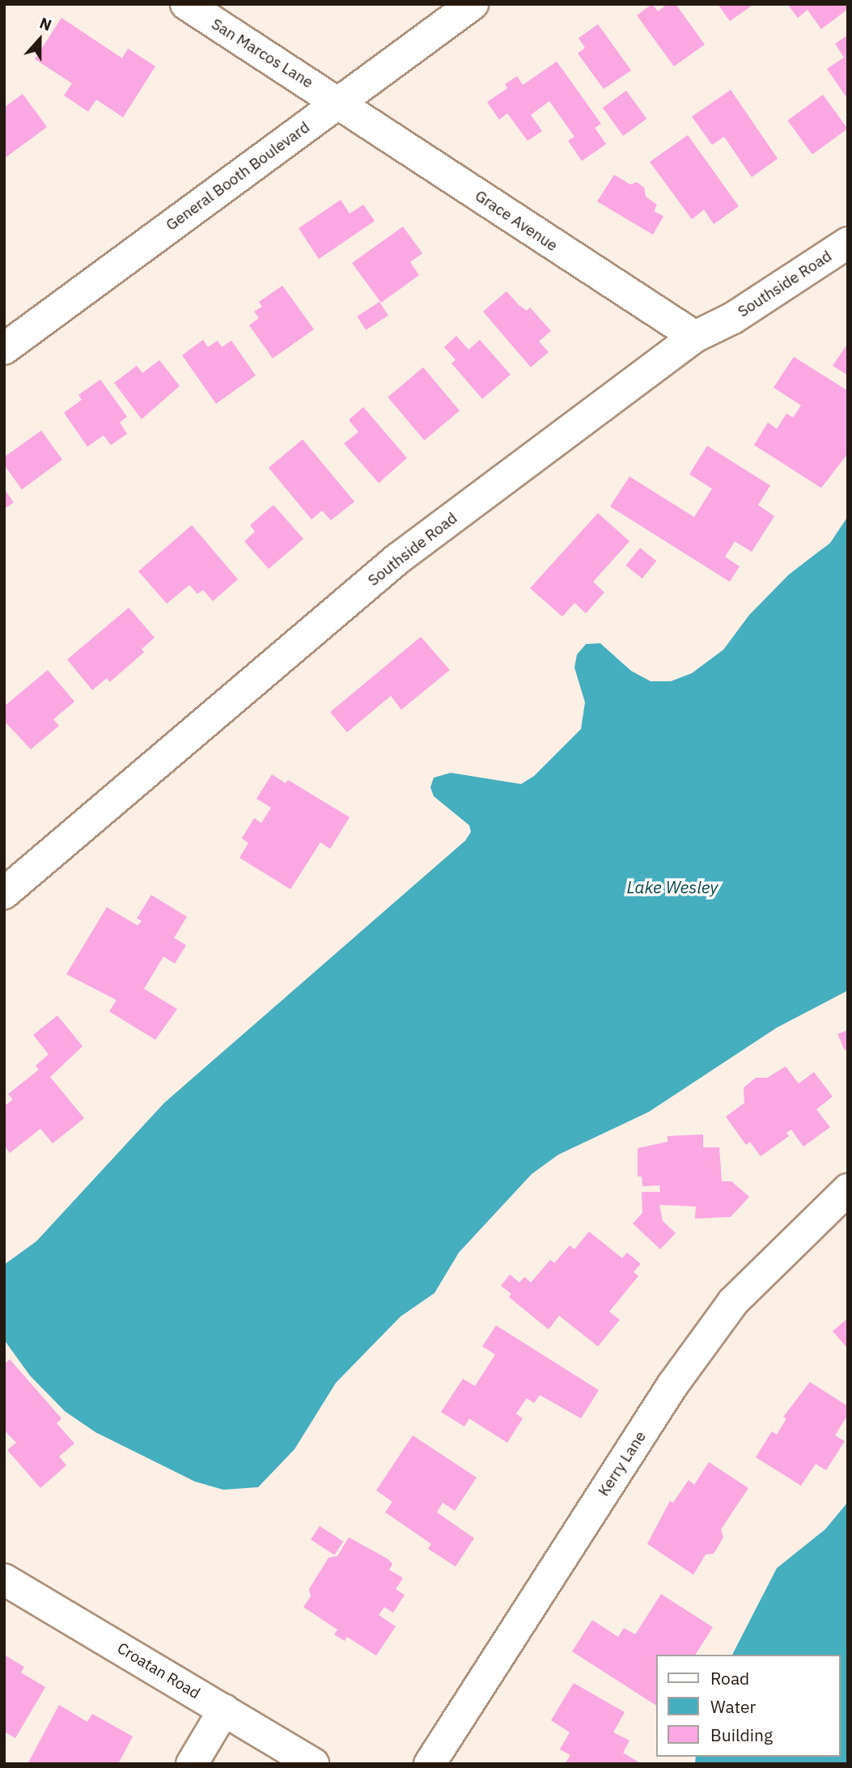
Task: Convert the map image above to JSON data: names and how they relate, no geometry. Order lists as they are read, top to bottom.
{
  "streets": {
    "main road": [
      "San Marcos Lane",
      "General Booth Boulevard",
      "Grace Avenue",
      "Southside Road",
      "Kerry Lane",
      "Croatan Road"
    ]
  },
  "crossings": [
    ["San Marcos Lane", "General Booth Boulevard"],
    ["San Marcos Lane", "Grace Avenue"],
    ["General Booth Boulevard", "Grace Avenue"],
    ["Grace Avenue", "Southside Road"]
  ],
  "water": ["Lake Wesley"],
  "legend": ["Road", "Water", "Building"],
  "north": "top"
}
